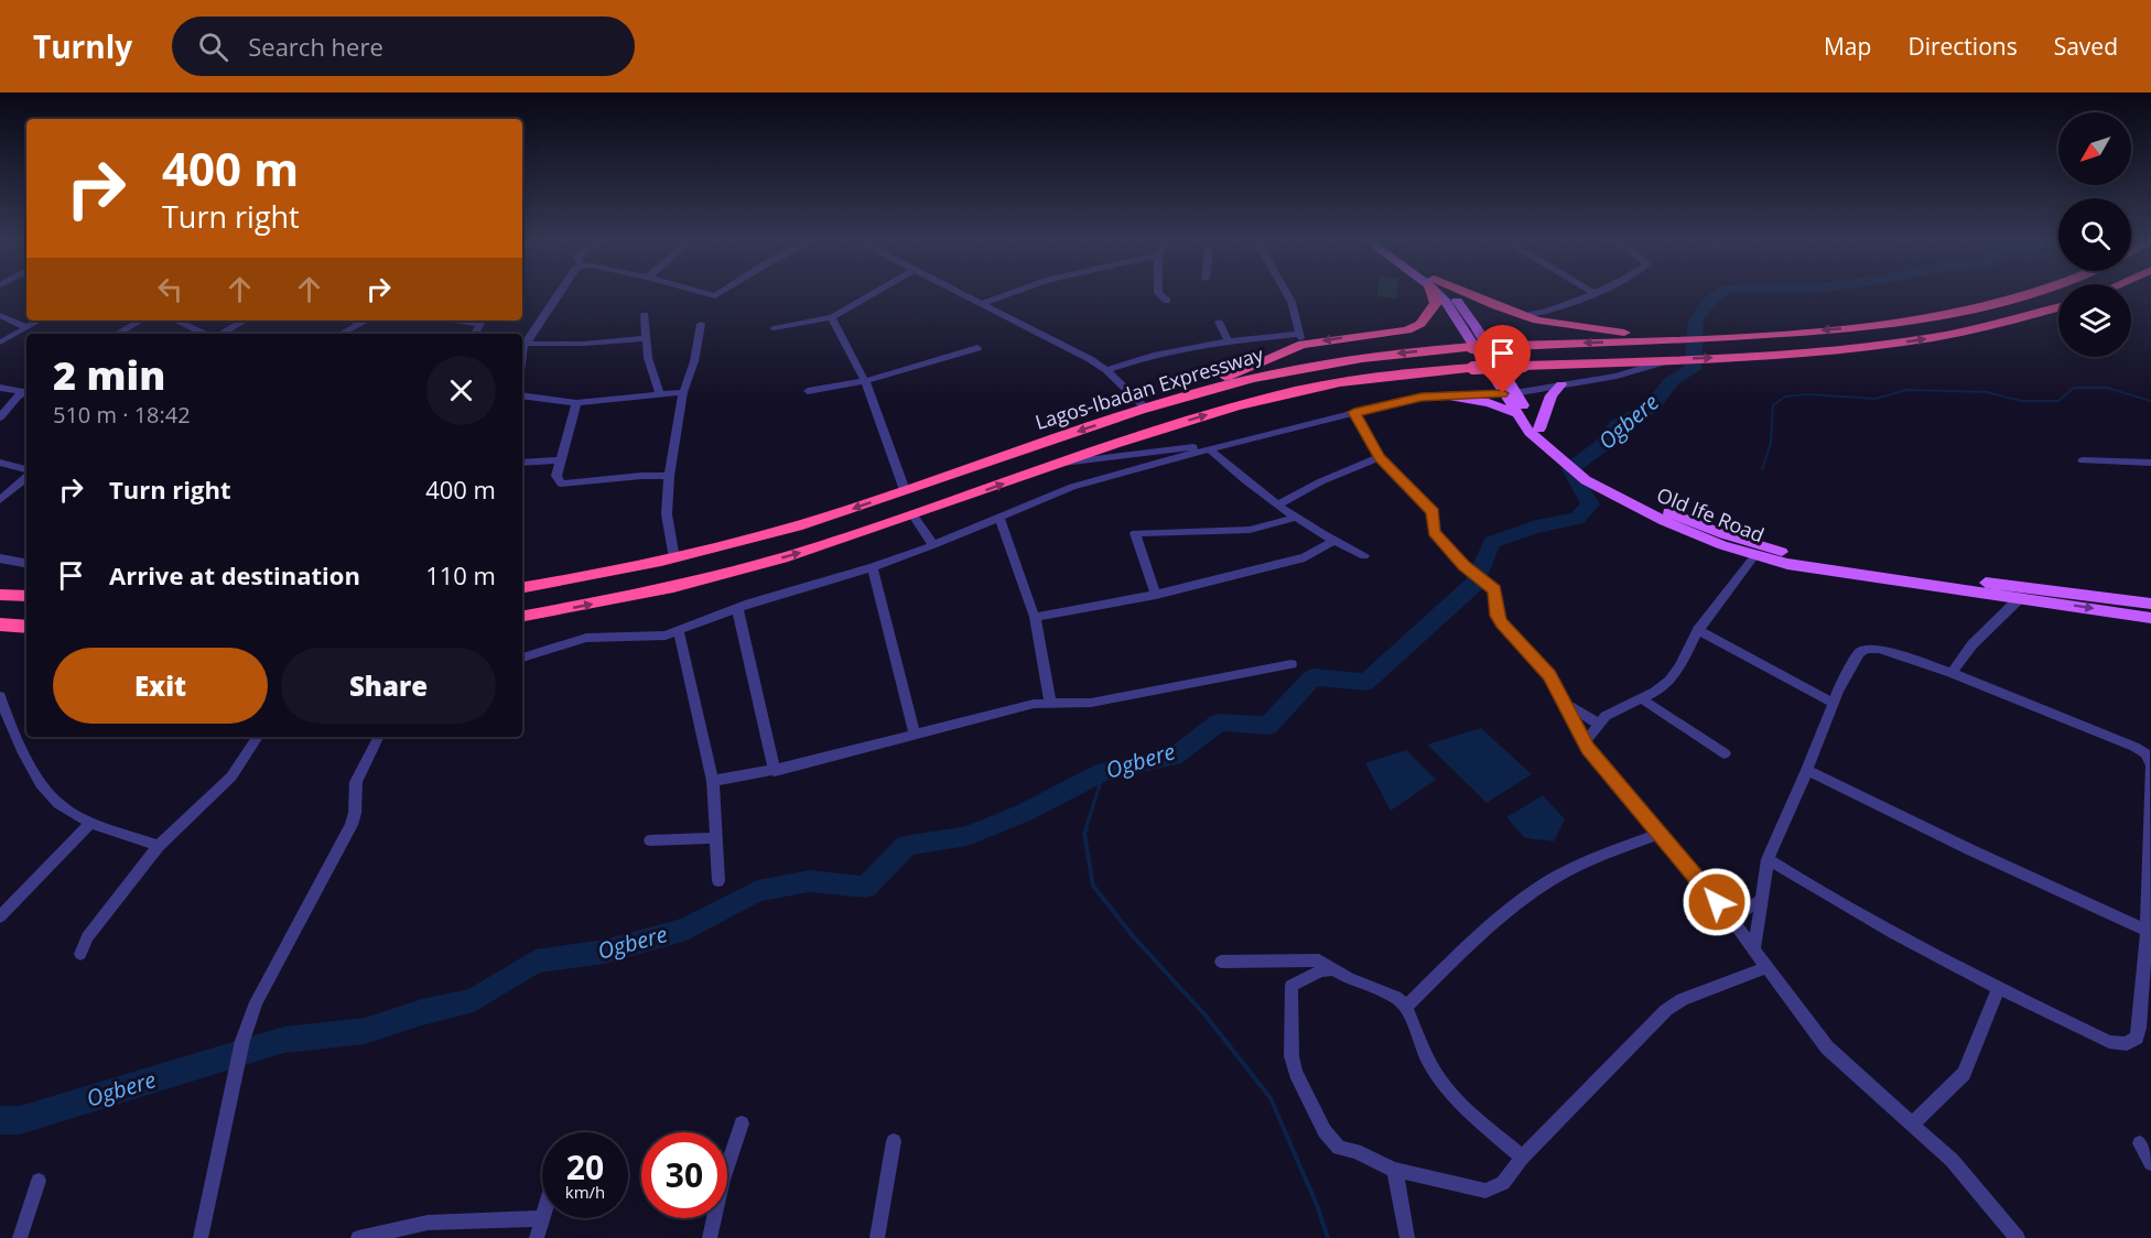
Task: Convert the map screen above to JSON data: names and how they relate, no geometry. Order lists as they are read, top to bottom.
{
  "streets": {
    "highway": ["Lagos-Ibadan Expressway"],
    "main road": ["Old Ife Road"]
  },
  "water": ["Ogbere"],
  "north": "bottom left",
  "page": {
    "header": "Turnly",
    "search": "Search here",
    "nav": ["Map", "Directions", "Saved"],
    "turn": ["400 m", "Turn right"],
    "heading": ["2 min", "510 m · 18:42"],
    "list": [
      {
        "name": "Turn right",
        "value": "400 m"
      },
      {
        "name": "Arrive at destination",
        "value": "110 m"
      }
    ],
    "buttons": ["Exit", "Share"],
    "speed": "20 km/h",
    "limit": "30"
  }
}
